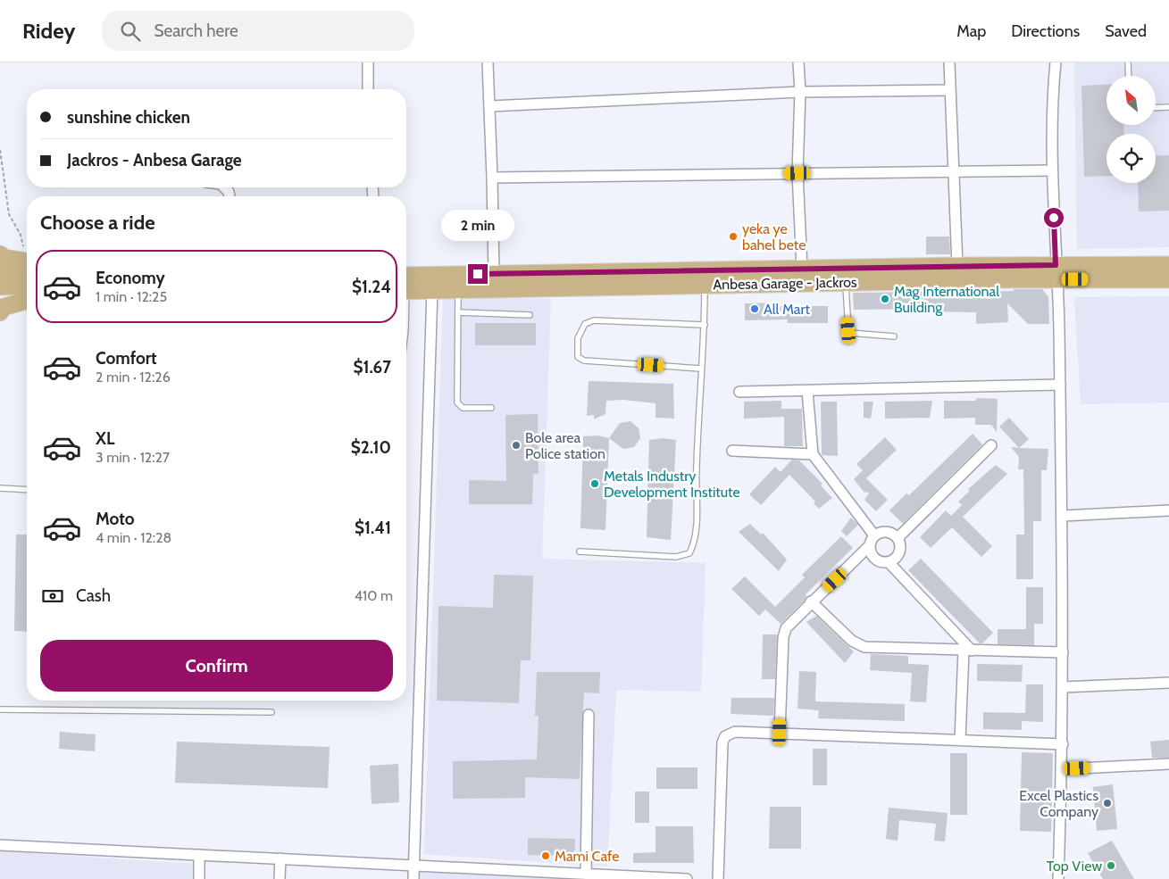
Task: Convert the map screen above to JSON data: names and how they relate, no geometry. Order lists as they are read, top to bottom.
{
  "streets": {
    "main road": ["Anbesa Garage - Jackros"]
  },
  "places": [
    "yeka ye bahel bete",
    "Mag International Building",
    "All Mart",
    "Bole area Police station",
    "Metals Industry Development Institute",
    "Excel Plastics Company",
    "Mami Cafe",
    "Top View"
  ],
  "north": "top left",
  "page": {
    "header": "Ridey",
    "search": "Search here",
    "nav": ["Map", "Directions", "Saved"],
    "banner": ["sunshine chicken", "Jackros - Anbesa Garage"],
    "heading": "Choose a ride",
    "bubble": "2 min",
    "list": [
      {
        "name": "Economy",
        "note": "1 min · 12:25",
        "value": "$1.24"
      },
      {
        "name": "Comfort",
        "note": "2 min · 12:26",
        "value": "$1.67"
      },
      {
        "name": "XL",
        "note": "3 min · 12:27",
        "value": "$2.10"
      },
      {
        "name": "Moto",
        "note": "4 min · 12:28",
        "value": "$1.41"
      }
    ],
    "pay": ["Cash", "410 m"],
    "buttons": "Confirm"
  }
}
